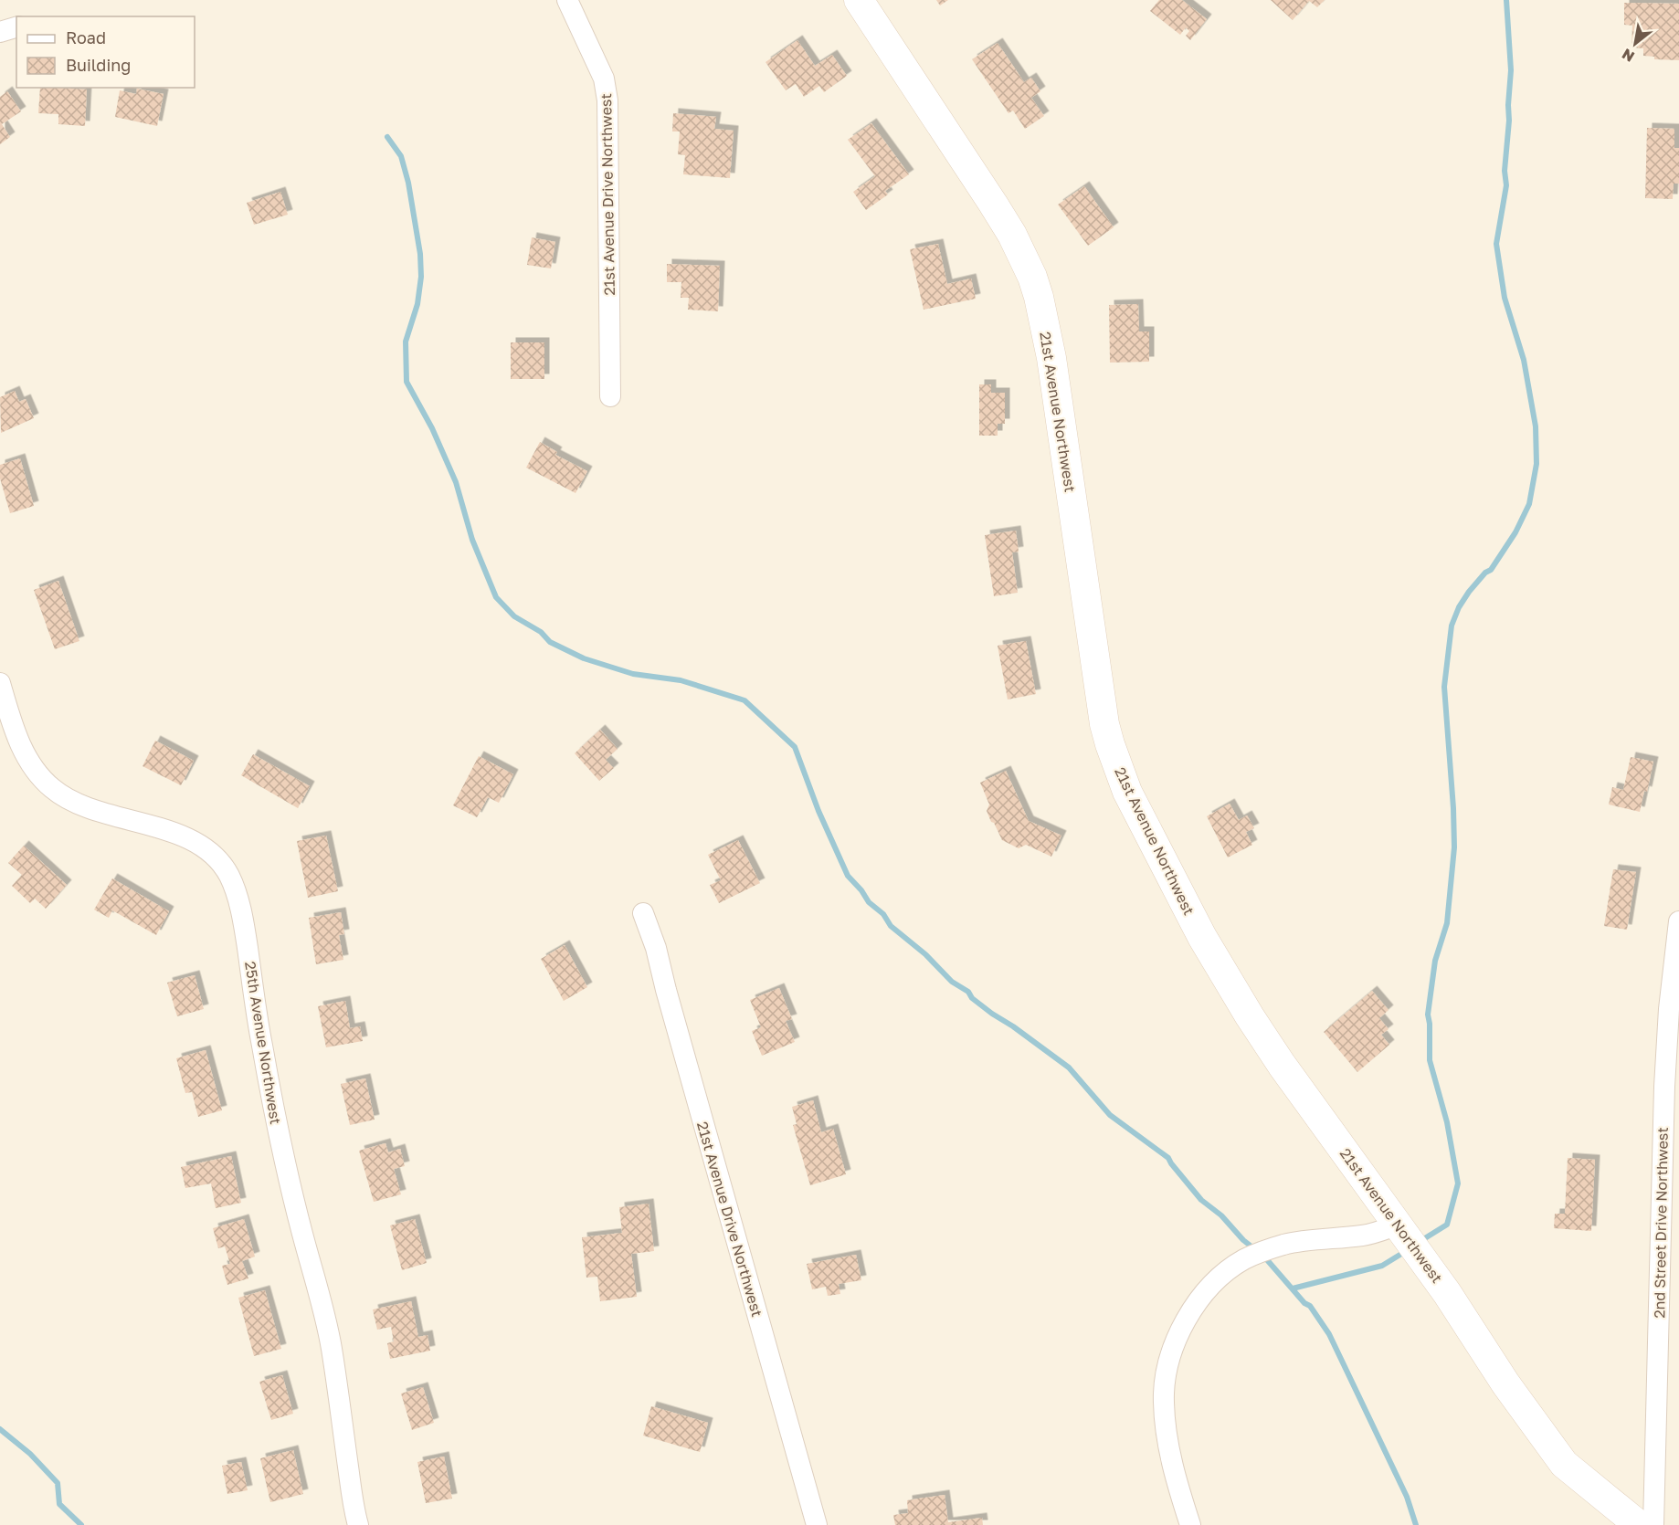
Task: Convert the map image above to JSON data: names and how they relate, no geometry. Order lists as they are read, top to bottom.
{
  "streets": {
    "street": [
      "21st Avenue Drive Northwest",
      "21st Avenue Northwest",
      "25th Avenue Northwest",
      "2nd Street Drive Northwest"
    ]
  },
  "legend": ["Road", "Building"],
  "north": "bottom left"
}
